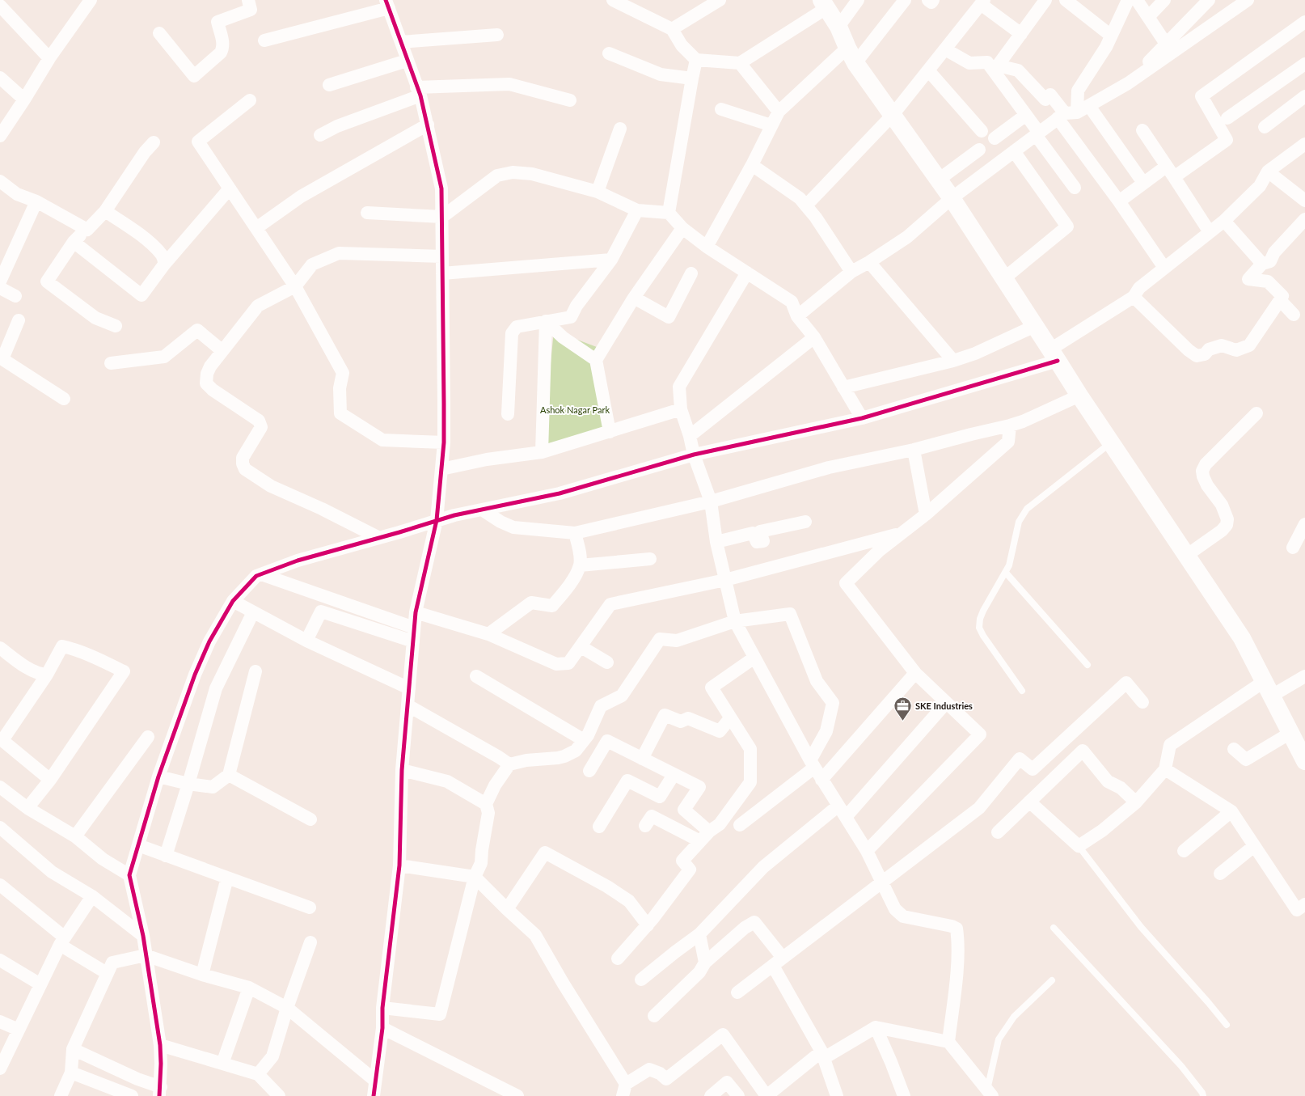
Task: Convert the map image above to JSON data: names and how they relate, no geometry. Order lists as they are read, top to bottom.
{
  "parks": ["Ashok Nagar Park"],
  "places": {
    "office": ["SKE Industries"]
  }
}
